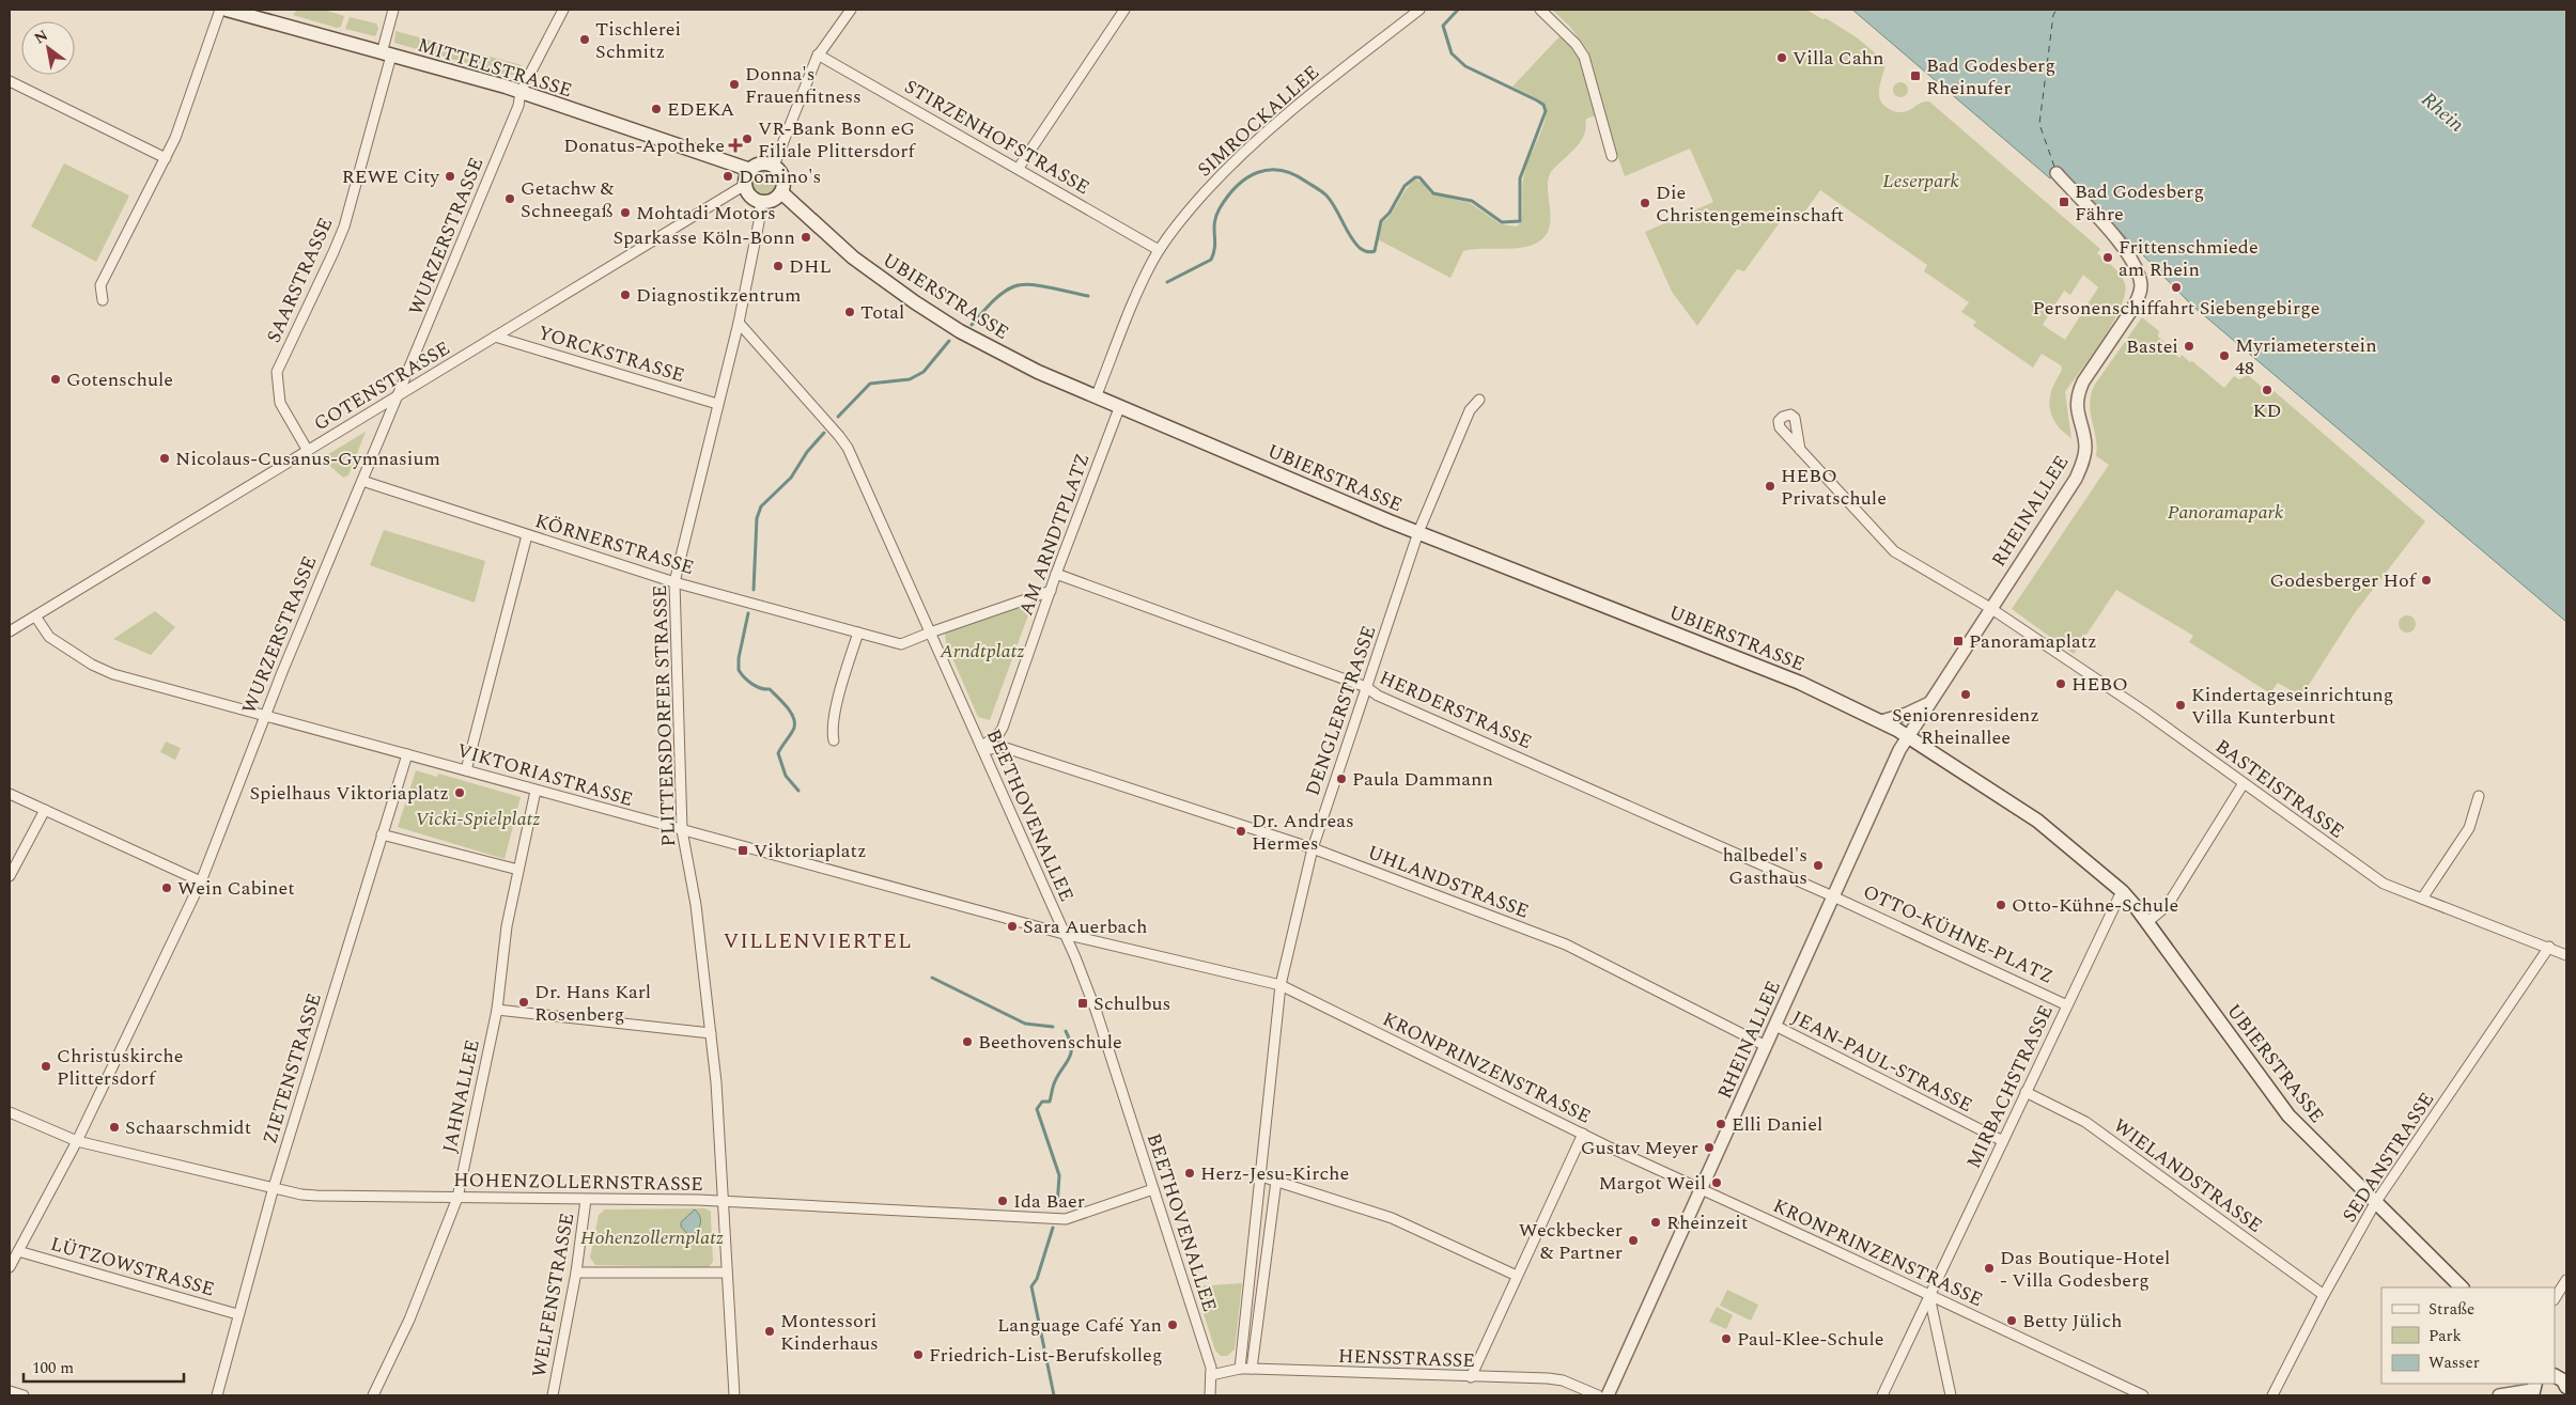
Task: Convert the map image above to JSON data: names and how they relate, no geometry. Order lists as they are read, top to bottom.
{
  "streets": {
    "main road": ["MITTELSTRASSE", "UBIERSTRASSE"],
    "street": [
      "SIMROCKALLEE",
      "STIRZENHOFSTRASSE",
      "WURZERSTRASSE",
      "SAARSTRASSE",
      "YORCKSTRASSE",
      "GOTENSTRASSE",
      "RHEINALLEE",
      "AM ARNDTPLATZ",
      "KÖRNERSTRASSE",
      "HERDERSTRASSE",
      "DENGLERSTRASSE",
      "PLITTERSDORFER STRASSE",
      "VIKTORIASTRASSE",
      "BASTEISTRASSE",
      "BEETHOVENALLEE",
      "UHLANDSTRASSE",
      "OTTO-KÜHNE-PLATZ",
      "JEAN-PAUL-STRASSE",
      "KRONPRINZENSTRASSE",
      "ZIETENSTRASSE",
      "MIRBACHSTRASSE",
      "JAHNALLEE",
      "SEDANSTRASSE",
      "WIELANDSTRASSE",
      "HOHENZOLLERNSTRASSE",
      "LÜTZOWSTRASSE",
      "WELFENSTRASSE",
      "HENSSTRASSE"
    ]
  },
  "crossings": [
    ["MITTELSTRASSE", "WURZERSTRASSE"],
    ["MITTELSTRASSE", "SAARSTRASSE"],
    ["MITTELSTRASSE", "UBIERSTRASSE"],
    ["MITTELSTRASSE", "GOTENSTRASSE"],
    ["MITTELSTRASSE", "PLITTERSDORFER STRASSE"],
    ["SIMROCKALLEE", "STIRZENHOFSTRASSE"],
    ["SIMROCKALLEE", "UBIERSTRASSE"],
    ["WURZERSTRASSE", "GOTENSTRASSE"],
    ["WURZERSTRASSE", "KÖRNERSTRASSE"],
    ["WURZERSTRASSE", "VIKTORIASTRASSE"],
    ["WURZERSTRASSE", "HOHENZOLLERNSTRASSE"],
    ["WURZERSTRASSE", "LÜTZOWSTRASSE"],
    ["SAARSTRASSE", "GOTENSTRASSE"],
    ["UBIERSTRASSE", "GOTENSTRASSE"],
    ["UBIERSTRASSE", "RHEINALLEE"],
    ["UBIERSTRASSE", "AM ARNDTPLATZ"],
    ["UBIERSTRASSE", "DENGLERSTRASSE"],
    ["UBIERSTRASSE", "PLITTERSDORFER STRASSE"],
    ["UBIERSTRASSE", "MIRBACHSTRASSE"],
    ["UBIERSTRASSE", "SEDANSTRASSE"],
    ["YORCKSTRASSE", "GOTENSTRASSE"],
    ["YORCKSTRASSE", "PLITTERSDORFER STRASSE"],
    ["GOTENSTRASSE", "PLITTERSDORFER STRASSE"],
    ["GOTENSTRASSE", "VIKTORIASTRASSE"],
    ["RHEINALLEE", "HERDERSTRASSE"],
    ["RHEINALLEE", "BASTEISTRASSE"],
    ["RHEINALLEE", "UHLANDSTRASSE"],
    ["RHEINALLEE", "OTTO-KÜHNE-PLATZ"],
    ["RHEINALLEE", "JEAN-PAUL-STRASSE"],
    ["RHEINALLEE", "KRONPRINZENSTRASSE"],
    ["AM ARNDTPLATZ", "HERDERSTRASSE"],
    ["KÖRNERSTRASSE", "PLITTERSDORFER STRASSE"],
    ["KÖRNERSTRASSE", "BEETHOVENALLEE"],
    ["HERDERSTRASSE", "DENGLERSTRASSE"],
    ["HERDERSTRASSE", "OTTO-KÜHNE-PLATZ"],
    ["DENGLERSTRASSE", "UHLANDSTRASSE"],
    ["DENGLERSTRASSE", "KRONPRINZENSTRASSE"],
    ["DENGLERSTRASSE", "HENSSTRASSE"],
    ["PLITTERSDORFER STRASSE", "VIKTORIASTRASSE"],
    ["PLITTERSDORFER STRASSE", "BEETHOVENALLEE"],
    ["PLITTERSDORFER STRASSE", "HOHENZOLLERNSTRASSE"],
    ["VIKTORIASTRASSE", "BEETHOVENALLEE"],
    ["VIKTORIASTRASSE", "KRONPRINZENSTRASSE"],
    ["VIKTORIASTRASSE", "ZIETENSTRASSE"],
    ["VIKTORIASTRASSE", "JAHNALLEE"],
    ["BASTEISTRASSE", "SEDANSTRASSE"],
    ["BEETHOVENALLEE", "UHLANDSTRASSE"],
    ["BEETHOVENALLEE", "KRONPRINZENSTRASSE"],
    ["BEETHOVENALLEE", "HOHENZOLLERNSTRASSE"],
    ["BEETHOVENALLEE", "HENSSTRASSE"],
    ["OTTO-KÜHNE-PLATZ", "MIRBACHSTRASSE"],
    ["JEAN-PAUL-STRASSE", "MIRBACHSTRASSE"],
    ["KRONPRINZENSTRASSE", "MIRBACHSTRASSE"],
    ["ZIETENSTRASSE", "HOHENZOLLERNSTRASSE"],
    ["ZIETENSTRASSE", "LÜTZOWSTRASSE"],
    ["MIRBACHSTRASSE", "WIELANDSTRASSE"],
    ["JAHNALLEE", "HOHENZOLLERNSTRASSE"],
    ["SEDANSTRASSE", "WIELANDSTRASSE"],
    ["HOHENZOLLERNSTRASSE", "WELFENSTRASSE"]
  ],
  "districts": ["VILLENVIERTEL"],
  "water": ["Rhein"],
  "parks": [
    "Leserpark",
    "Panoramapark",
    "Arndtplatz",
    "Vicki-Spielplatz",
    "Hohenzollernplatz"
  ],
  "places": {
    "other": [
      "Tischlerei Schmitz",
      "Villa Cahn",
      "Donna's Frauenfitness",
      "EDEKA",
      "VR-Bank Bonn eG Filiale Plittersdorf",
      "REWE City",
      "Domino's",
      "Getachw & Schneegaß",
      "Die Christengemeinschaft",
      "Mohtadi Motors",
      "Sparkasse Köln-Bonn",
      "Frittenschmiede am Rhein",
      "DHL",
      "Personenschiffahrt Siebengebirge",
      "Diagnostikzentrum",
      "Total",
      "Bastei",
      "Myriameterstein 48",
      "Gotenschule",
      "KD",
      "Nicolaus-Cusanus-Gymnasium",
      "HEBO Privatschule",
      "Godesberger Hof",
      "HEBO",
      "Seniorenresidenz Rheinallee",
      "Kindertageseinrichtung Villa Kunterbunt",
      "Paula Dammann",
      "Spielhaus Viktoriaplatz",
      "Dr. Andreas Hermes",
      "halbedel's Gasthaus",
      "Wein Cabinet",
      "Otto-Kühne-Schule",
      "Sara Auerbach",
      "Dr. Hans Karl Rosenberg",
      "Beethovenschule",
      "Christuskirche Plittersdorf",
      "Elli Daniel",
      "Schaarschmidt",
      "Gustav Meyer",
      "Herz-Jesu-Kirche",
      "Margot Weil",
      "Ida Baer",
      "Rheinzeit",
      "Weckbecker & Partner",
      "Das Boutique-Hotel - Villa Godesberg",
      "Betty Jülich",
      "Language Café Yan",
      "Montessori Kinderhaus",
      "Paul-Klee-Schule",
      "Friedrich-List-Berufskolleg"
    ],
    "transit": [
      "Bad Godesberg Rheinufer",
      "Bad Godesberg Fähre",
      "Panoramaplatz",
      "Viktoriaplatz",
      "Schulbus"
    ],
    "health": ["Donatus-Apotheke"]
  },
  "legend": ["Straße", "Park", "Wasser"],
  "scale_bar": "100 m",
  "north": "top left"
}
